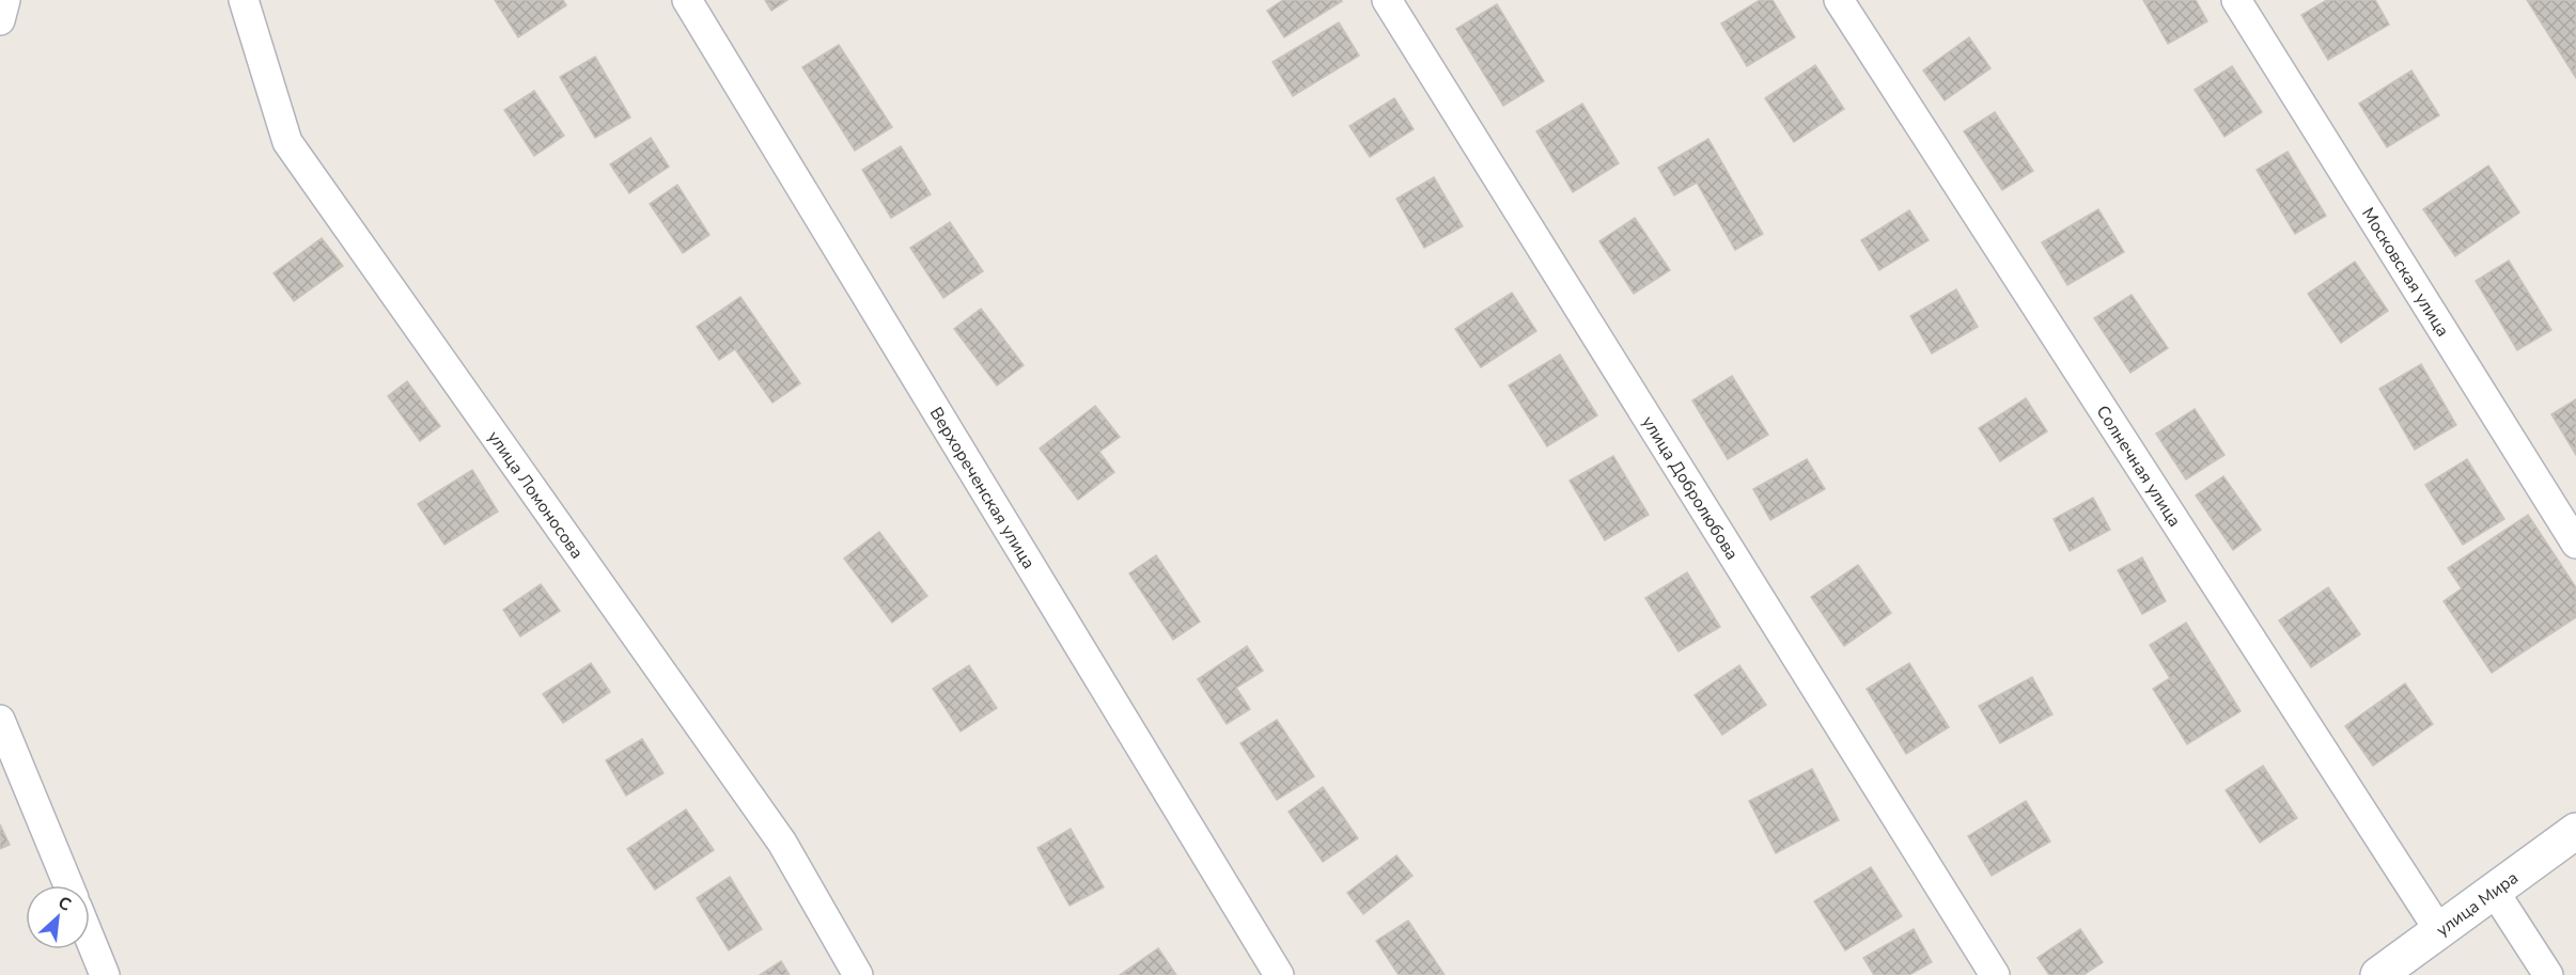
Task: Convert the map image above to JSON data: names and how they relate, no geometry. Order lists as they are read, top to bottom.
{
  "streets": {
    "street": [
      "Московская улица",
      "Солнечная улица",
      "Верхореченская улица",
      "улица Добролюбова",
      "улица Ломоносова",
      "улица Мира"
    ]
  },
  "crossings": [
    ["Солнечная улица", "улица Мира"]
  ],
  "north": "top right"
}
